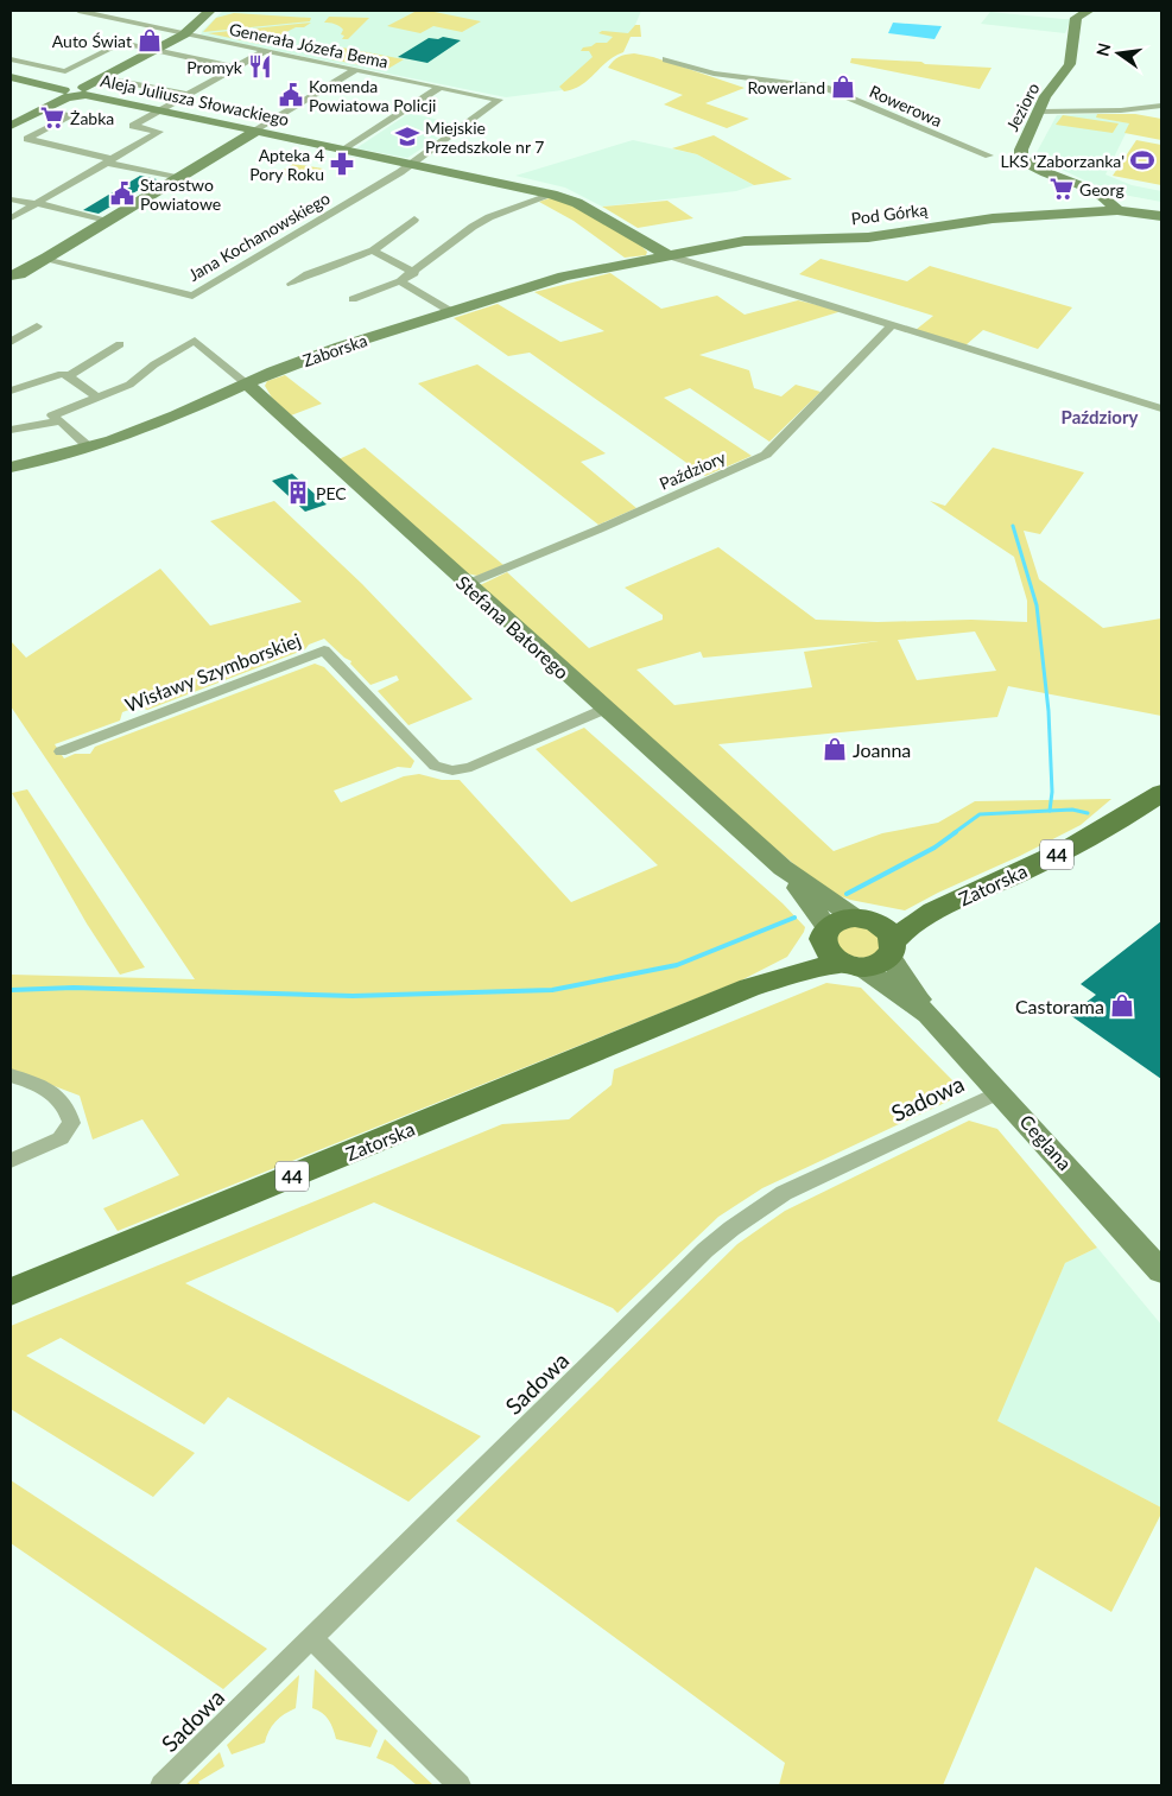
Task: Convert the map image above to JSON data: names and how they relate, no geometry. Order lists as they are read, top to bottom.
{
  "streets": {
    "main road": ["44", "Zatorska"],
    "street": [
      "Generała Józefa Bema",
      "Aleja Juliusza Słowackiego",
      "Rowerowa",
      "Jezioro",
      "Pod Górką",
      "Jana Kochanowskiego",
      "Zaborska",
      "Paździory",
      "Stefana Batorego",
      "Wisławy Szymborskiej",
      "Sadowa",
      "Ceglana"
    ]
  },
  "crossings": [
    ["Generała Józefa Bema", "Jana Kochanowskiego"],
    ["Aleja Juliusza Słowackiego", "Pod Górką"],
    ["Aleja Juliusza Słowackiego", "Jana Kochanowskiego"],
    ["Aleja Juliusza Słowackiego", "Zaborska"],
    ["Jezioro", "Pod Górką"],
    ["Pod Górką", "Zaborska"],
    ["Zaborska", "Stefana Batorego"],
    ["Paździory", "Stefana Batorego"],
    ["Stefana Batorego", "Wisławy Szymborskiej"],
    ["Stefana Batorego", "44"],
    ["Stefana Batorego", "Zatorska"],
    ["Stefana Batorego", "Ceglana"],
    ["44", "Zatorska"],
    ["44", "Ceglana"],
    ["Zatorska", "Ceglana"],
    ["Sadowa", "Ceglana"]
  ],
  "districts": ["Paździory"],
  "places": {
    "shop": [
      "Auto Świat",
      "Rowerland",
      "Joanna",
      "Castorama"
    ],
    "restaurant": ["Promyk"],
    "public building": ["Komenda Powiatowa Policji", "Starostwo Powiatowe"],
    "supermarket": ["Żabka", "Georg"],
    "school or university": ["Miejskie Przedszkole nr 7"],
    "sports": ["LKS 'Zaborzanka'"],
    "pharmacy": ["Apteka 4 Pory Roku"],
    "building": ["PEC"]
  },
  "north": "left"
}
